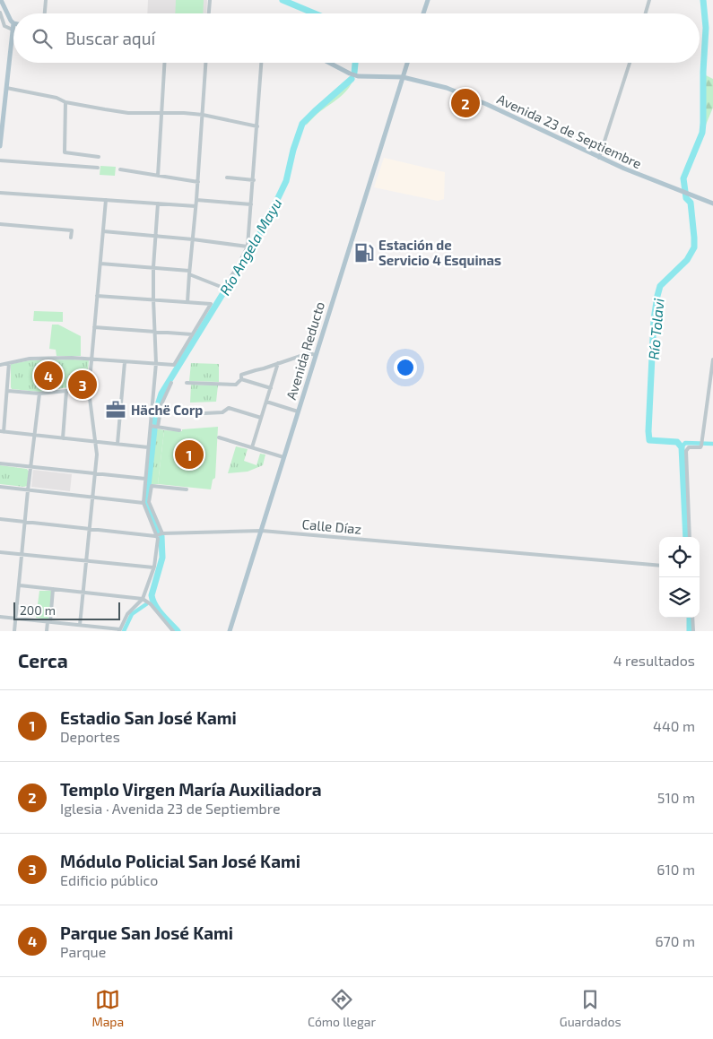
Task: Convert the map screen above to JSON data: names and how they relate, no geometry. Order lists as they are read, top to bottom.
{
  "streets": {
    "main road": ["Avenida 23 de Septiembre", "Avenida Reducto"],
    "street": ["Calle Díaz"]
  },
  "crossings": [
    ["Avenida 23 de Septiembre", "Avenida Reducto"],
    ["Avenida Reducto", "Calle Díaz"]
  ],
  "water": ["Río Angela Mayu", "Río Tolavi"],
  "places": {
    "fuel station": ["Estación de Servicio 4 Esquinas"],
    "office": ["Hächë Corp"]
  },
  "scale_bar": "200 m",
  "page": {
    "search": "Buscar aquí",
    "pins": [
      "2",
      "4",
      "3",
      "1"
    ],
    "scale": "200 m",
    "heading": ["Cerca", "4 resultados"],
    "list": [
      {
        "mark": "1",
        "name": "Estadio San José Kami",
        "note": "Deportes",
        "value": "440 m"
      },
      {
        "mark": "2",
        "name": "Templo Virgen María Auxiliadora",
        "note": "Iglesia · Avenida 23 de Septiembre",
        "value": "510 m"
      },
      {
        "mark": "3",
        "name": "Módulo Policial San José Kami",
        "note": "Edificio público",
        "value": "610 m"
      },
      {
        "mark": "4",
        "name": "Parque San José Kami",
        "note": "Parque",
        "value": "670 m"
      }
    ],
    "nav": ["Mapa", "Cómo llegar", "Guardados"]
  }
}
